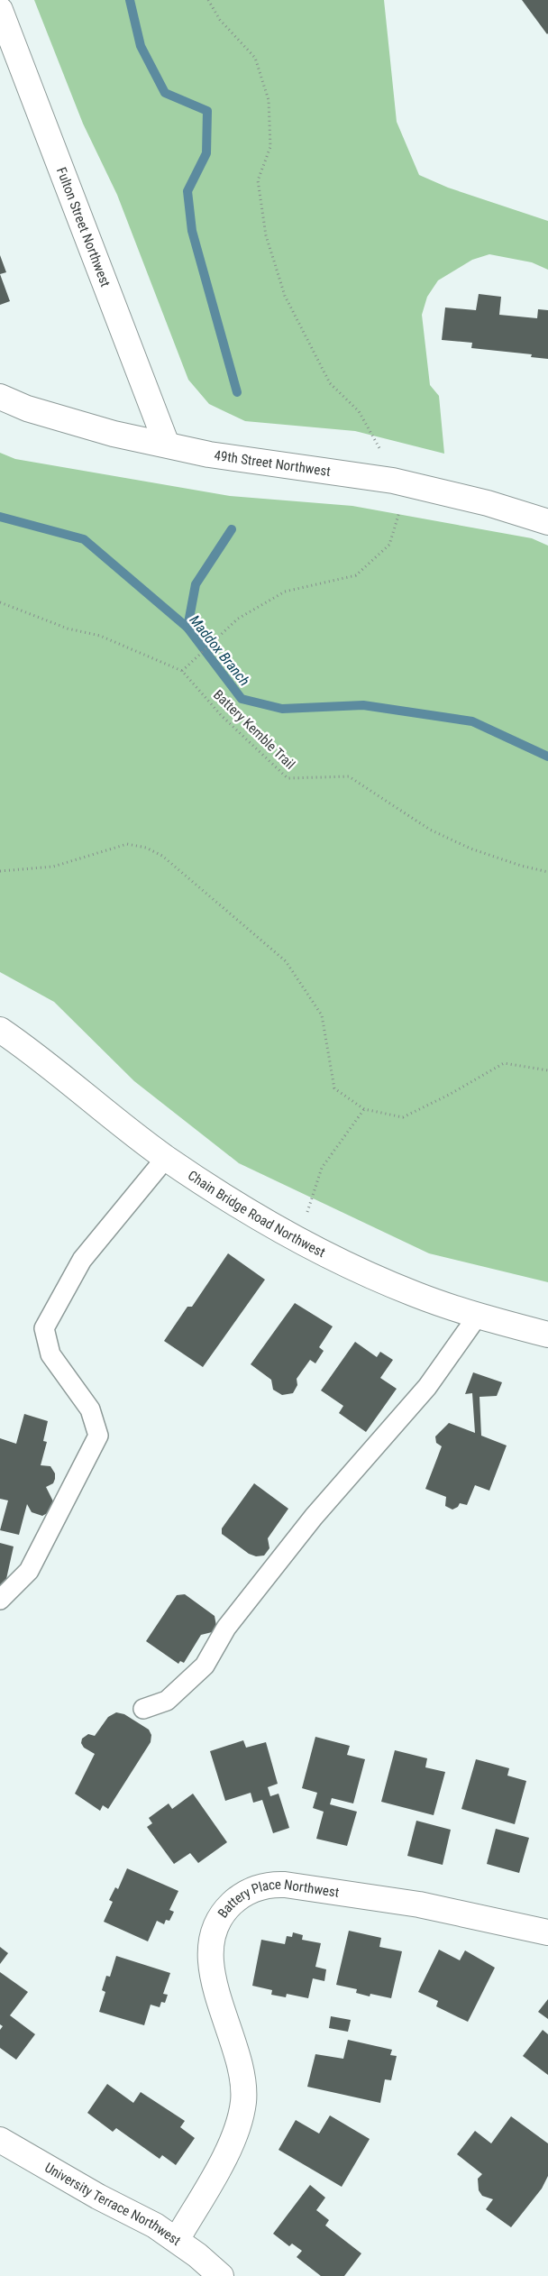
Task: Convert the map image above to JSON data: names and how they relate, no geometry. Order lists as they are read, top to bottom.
{
  "streets": {
    "street": [
      "Fulton Street Northwest",
      "49th Street Northwest",
      "Chain Bridge Road Northwest",
      "Battery Place Northwest",
      "University Terrace Northwest"
    ],
    "path": ["Battery Kemble Trail"]
  },
  "crossings": [
    ["Fulton Street Northwest", "49th Street Northwest"],
    ["Battery Place Northwest", "University Terrace Northwest"]
  ],
  "water": ["Maddox Branch"]
}
